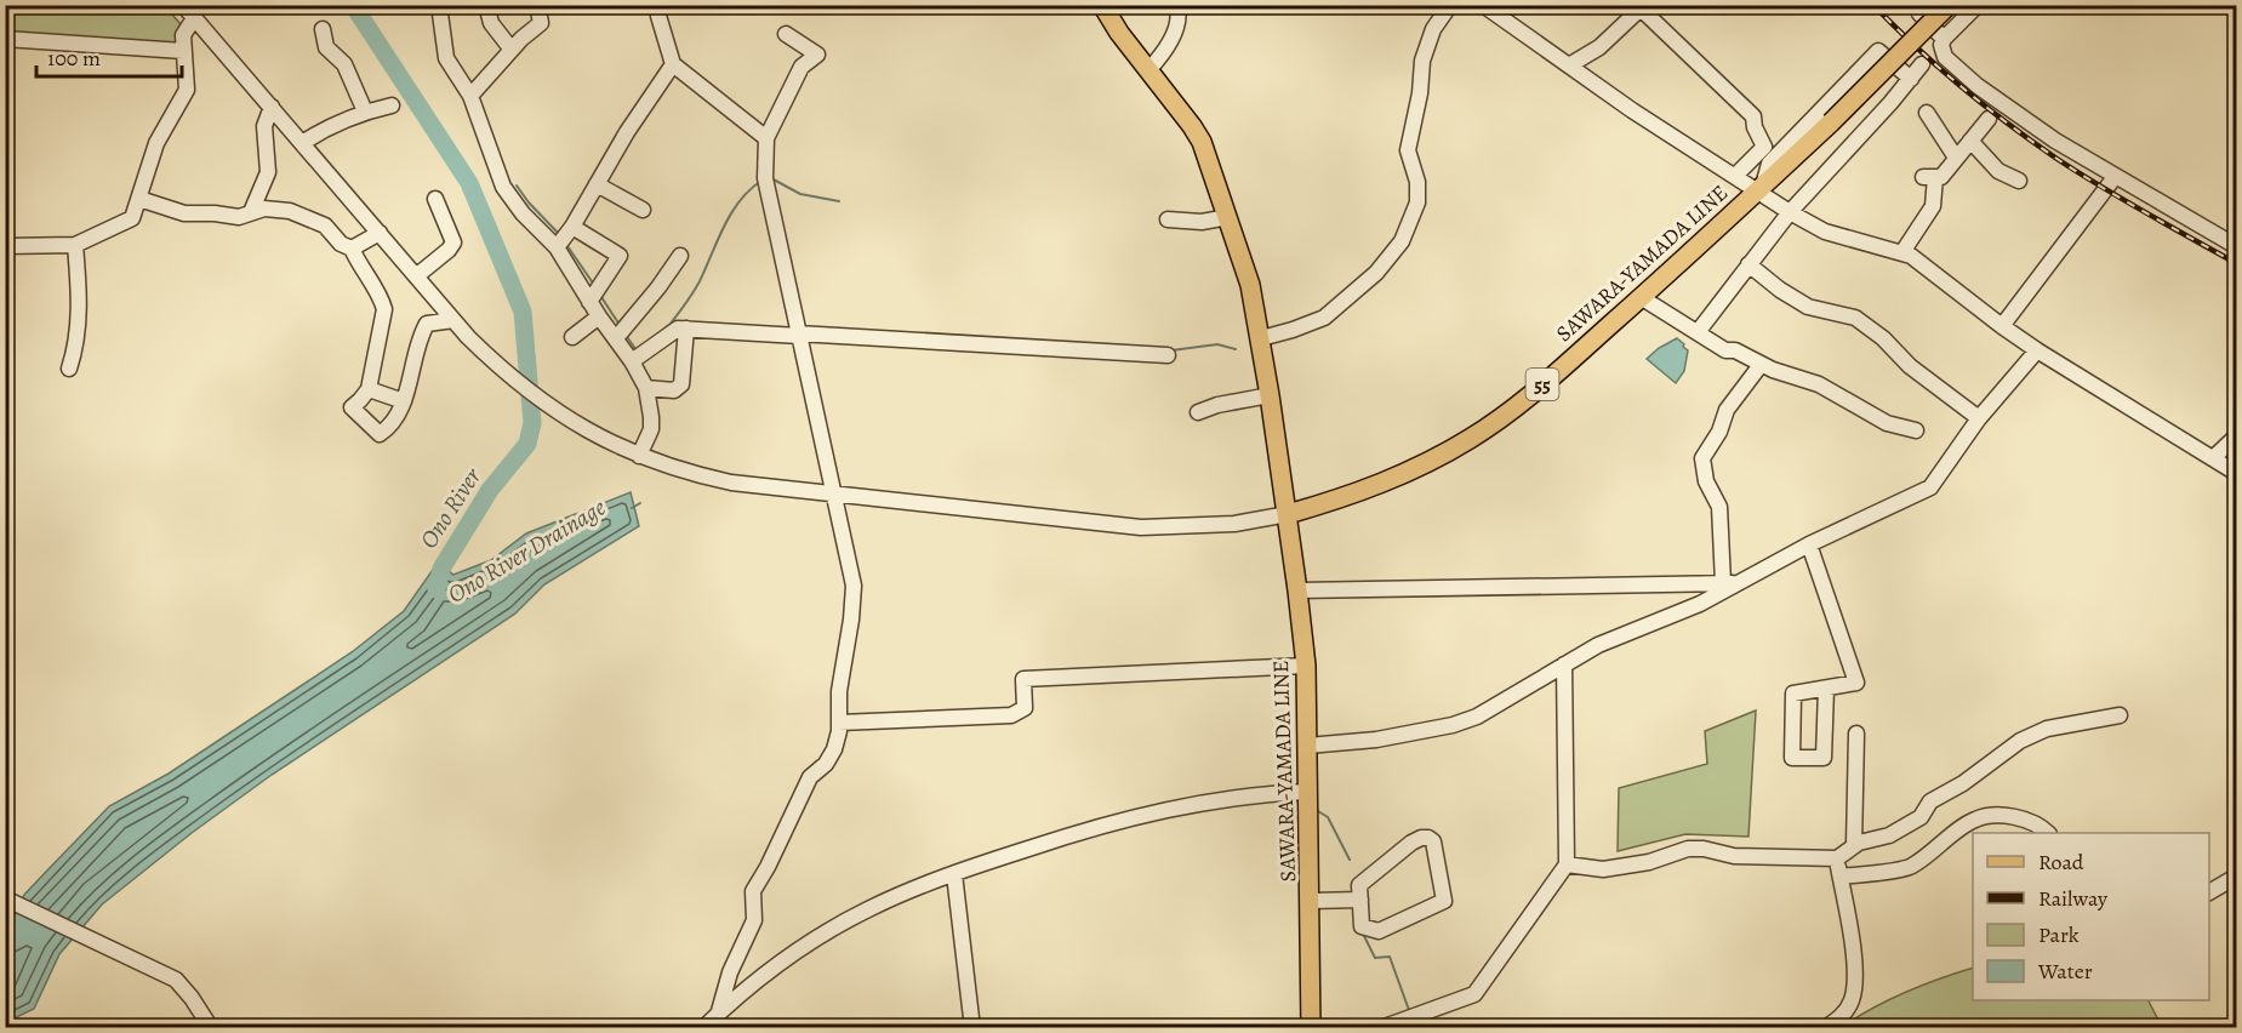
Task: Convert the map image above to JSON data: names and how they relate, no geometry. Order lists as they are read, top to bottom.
{
  "streets": {
    "main road": ["SAWARA-YAMADA LINE", "55"]
  },
  "water": ["Ono River", "Ono River Drainage"],
  "legend": [
    "Road",
    "Railway",
    "Park",
    "Water"
  ],
  "scale_bar": "100 m"
}
